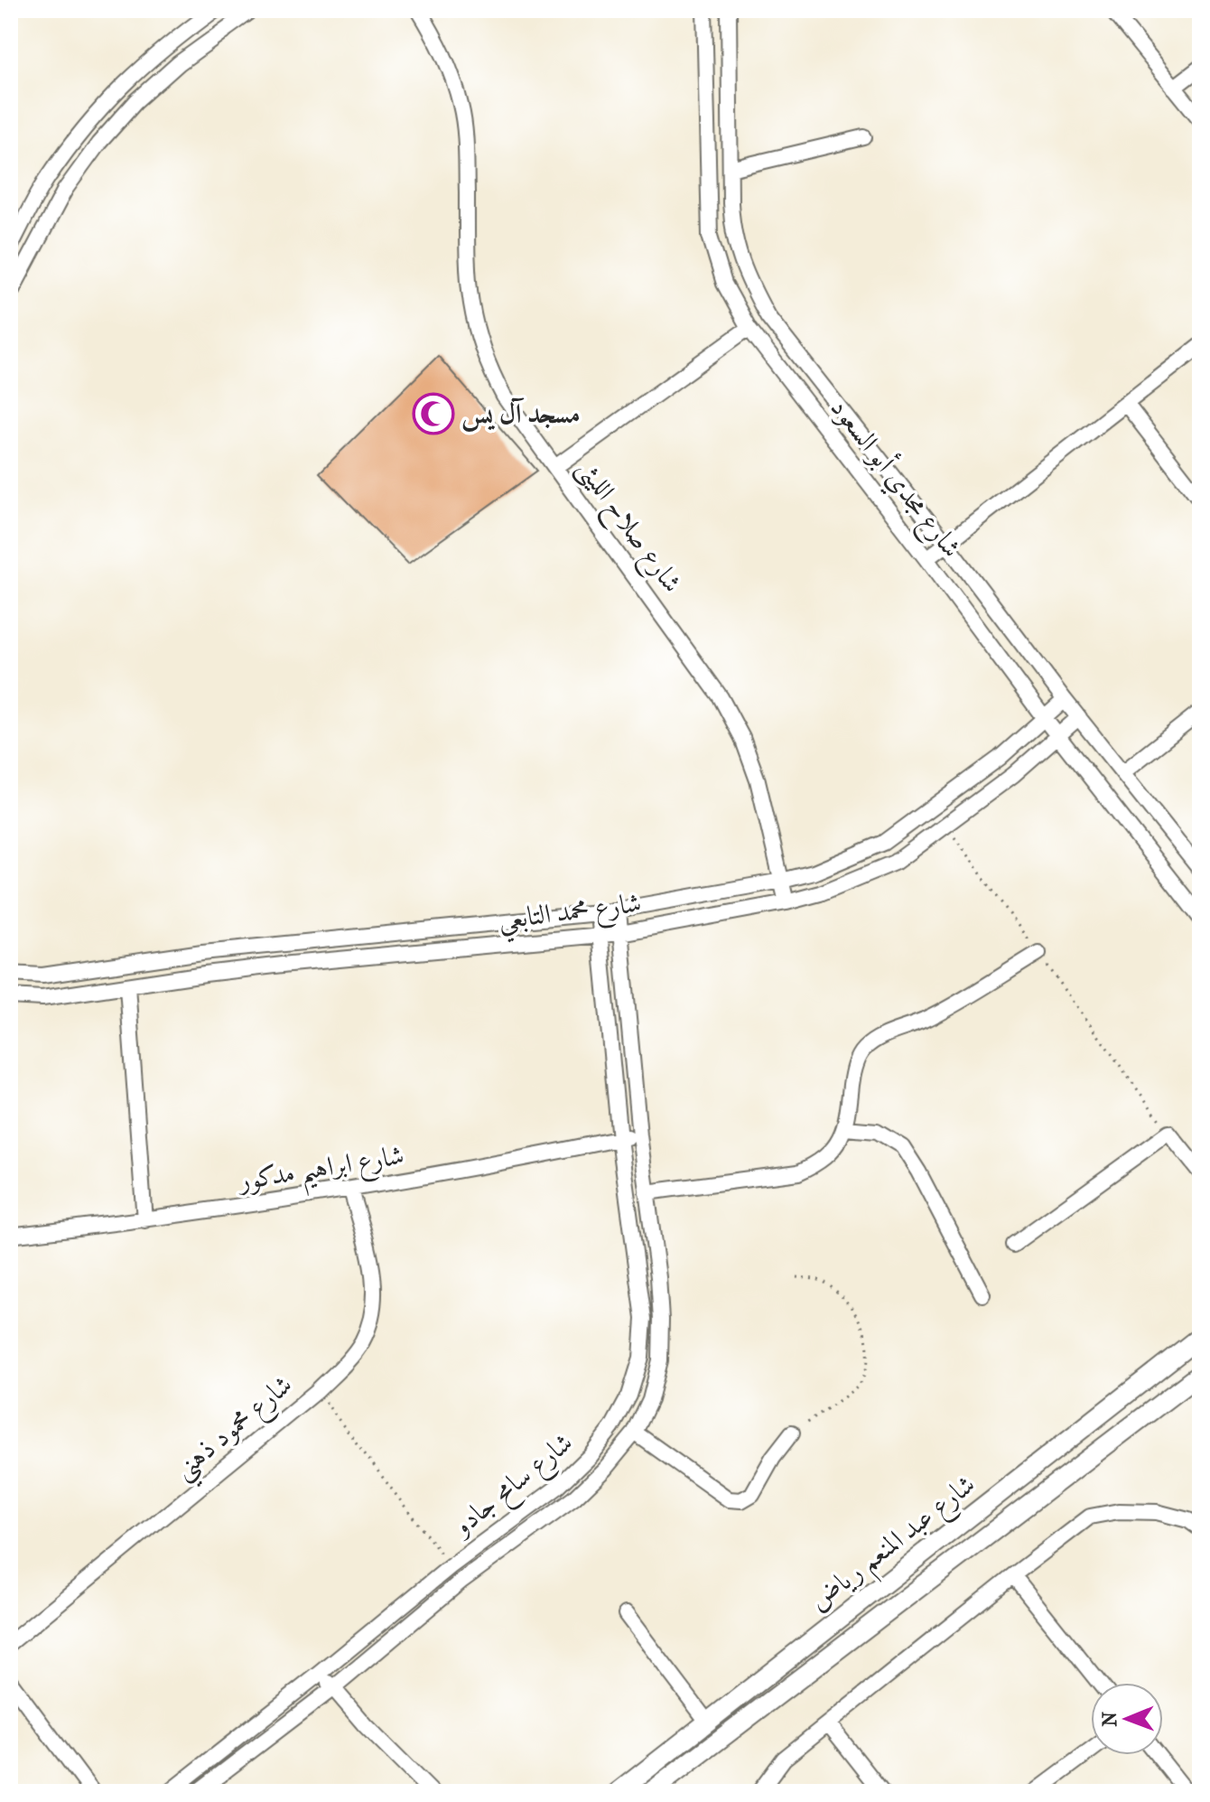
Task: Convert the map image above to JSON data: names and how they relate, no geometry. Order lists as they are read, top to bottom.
{
  "streets": {
    "street": [
      "شارع مجدي أبو السعود",
      "شارع صلاح الليثى",
      "شارع محمد التابعي",
      "شارع ابراهيم مدكور",
      "شارع محمود ذهني",
      "شارع سامح جادو",
      "شارع عبد المنعم رياض"
    ]
  },
  "crossings": [
    ["شارع مجدي أبو السعود", "شارع محمد التابعي"],
    ["شارع صلاح الليثى", "شارع محمد التابعي"],
    ["شارع محمد التابعي", "شارع سامح جادو"],
    ["شارع ابراهيم مدكور", "شارع محمود ذهني"],
    ["شارع ابراهيم مدكور", "شارع سامح جادو"]
  ],
  "places": {
    "mosque": ["مسجد آل يس"]
  },
  "north": "left"
}
